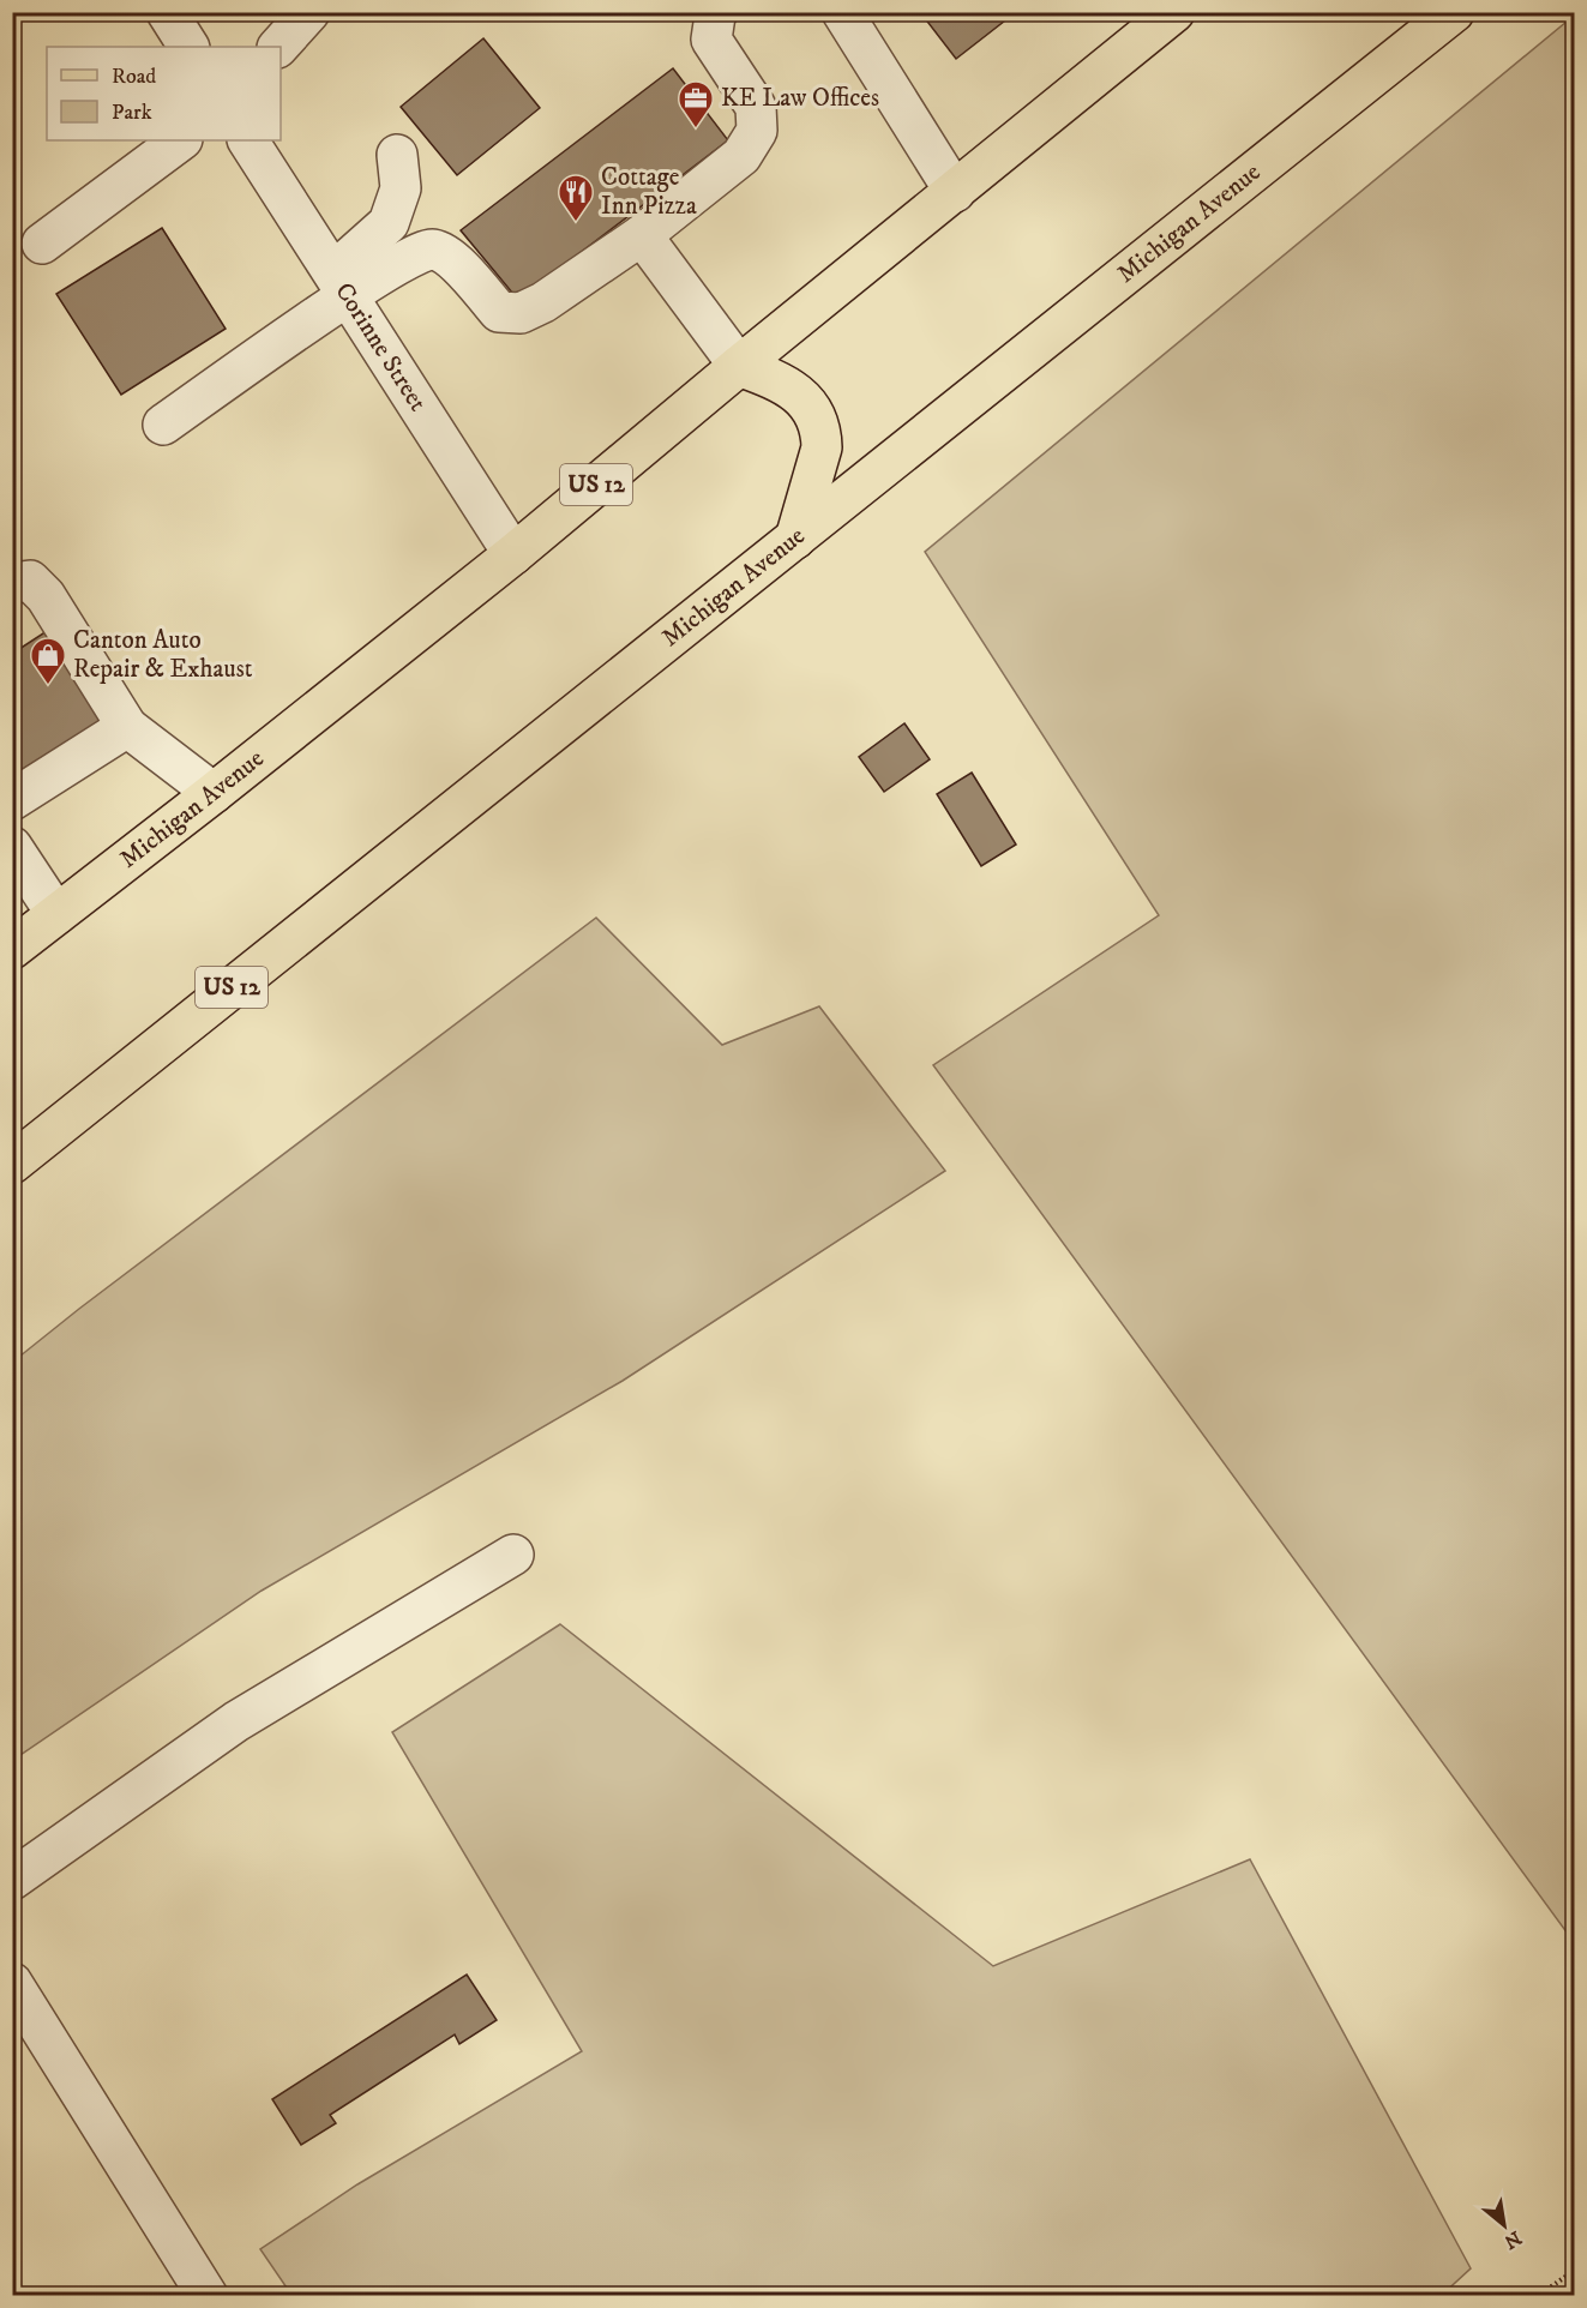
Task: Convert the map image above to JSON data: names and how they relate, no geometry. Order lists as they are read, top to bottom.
{
  "streets": {
    "main road": ["Michigan Avenue", "US 12"],
    "street": ["Corinne Street"]
  },
  "crossings": [
    ["Michigan Avenue", "Corinne Street"]
  ],
  "places": {
    "office": ["KE Law Offices"],
    "restaurant": ["Cottage Inn Pizza"],
    "shop": ["Canton Auto Repair & Exhaust"]
  },
  "legend": ["Road", "Park"],
  "north": "bottom right"
}
